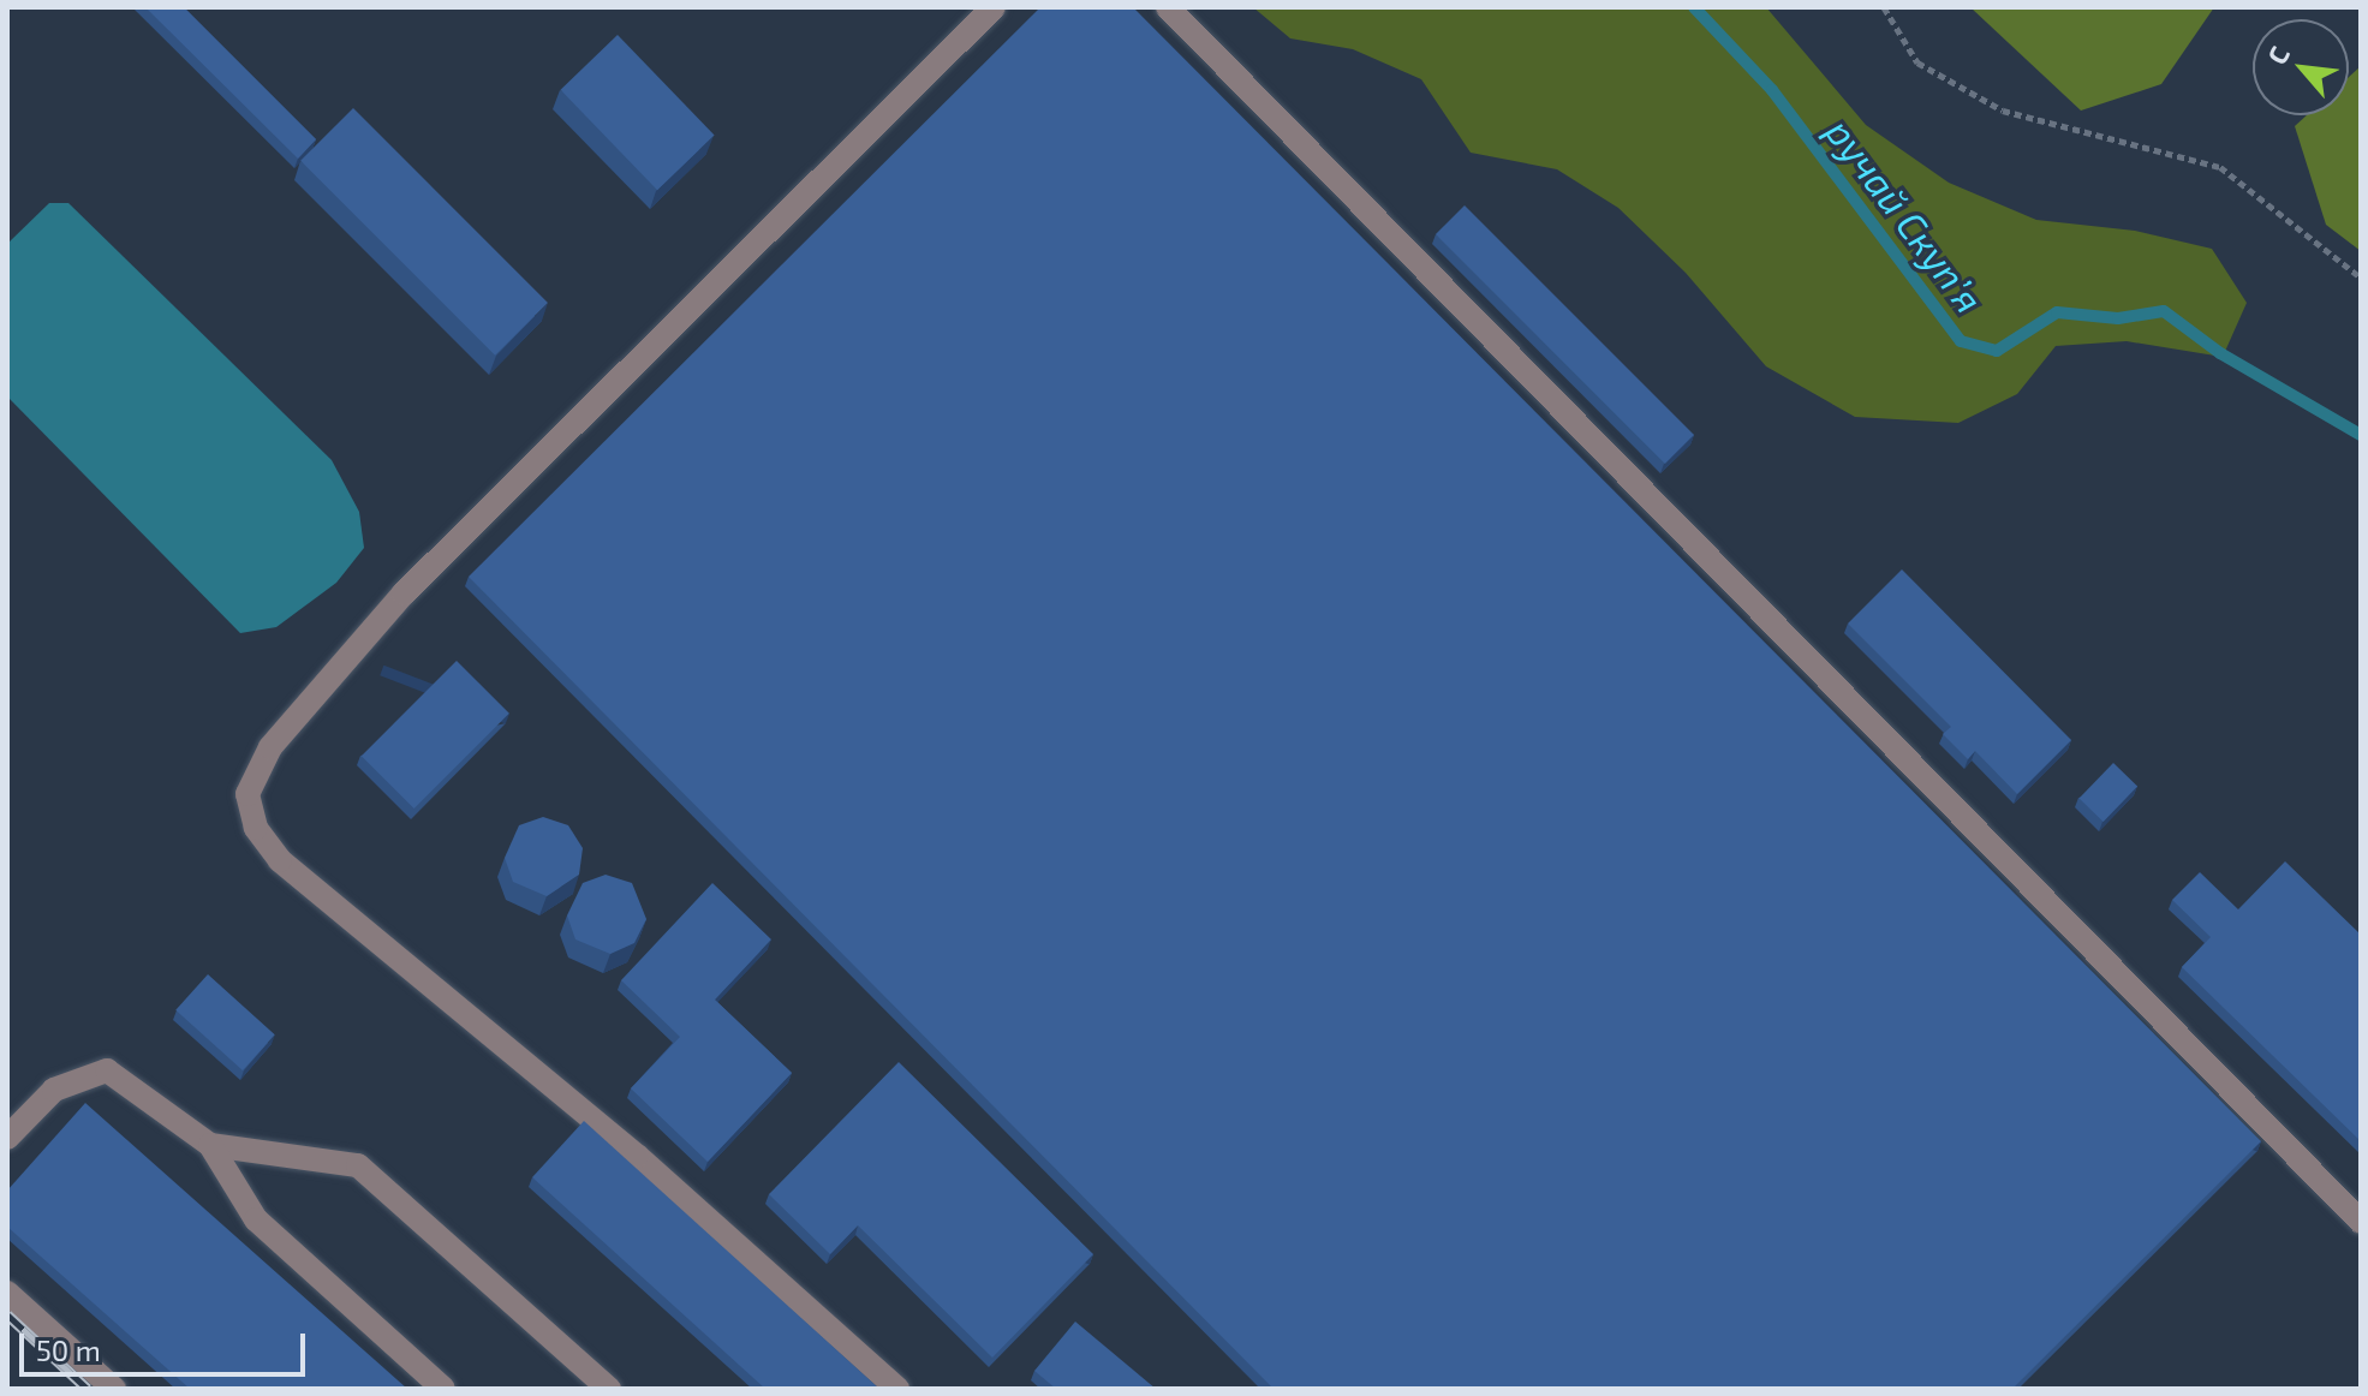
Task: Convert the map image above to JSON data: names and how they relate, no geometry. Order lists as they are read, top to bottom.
{
  "water": ["ручай Скупʼя"],
  "scale_bar": "50 m",
  "north": "top left"
}
